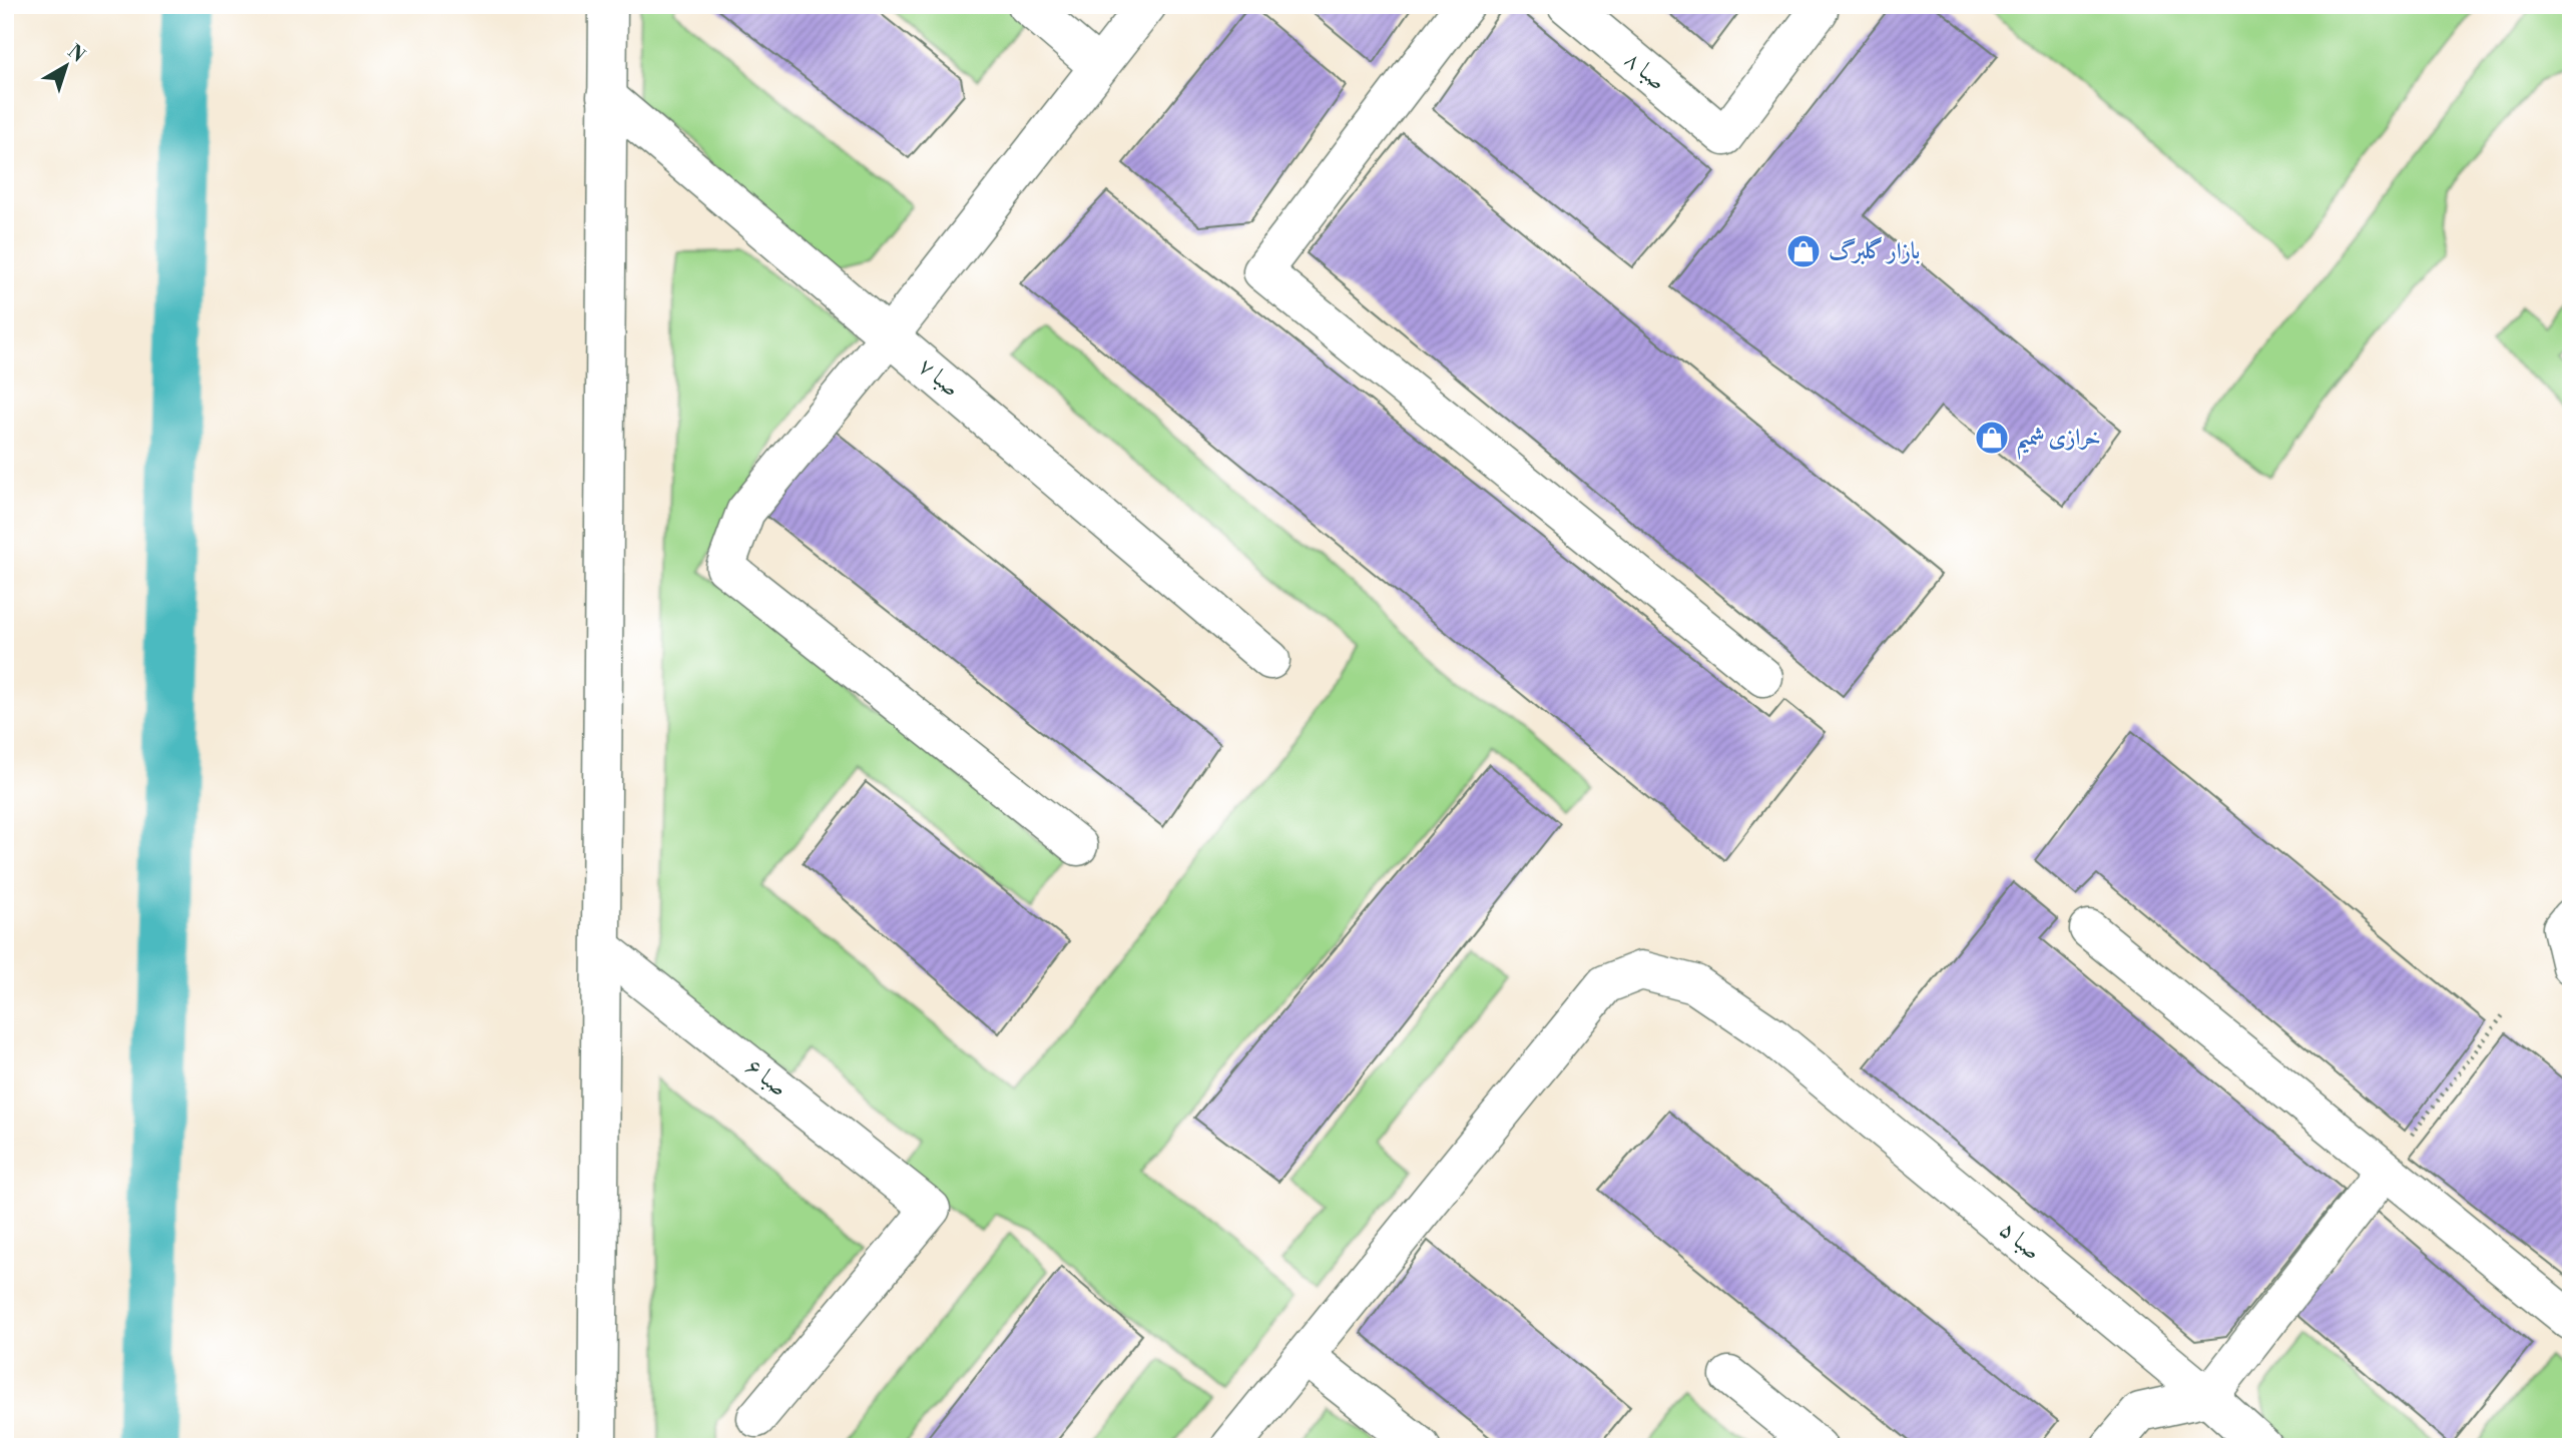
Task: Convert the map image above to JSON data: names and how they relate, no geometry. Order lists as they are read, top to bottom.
{
  "streets": {
    "street": [
      "صبا ۸",
      "صبا ۷",
      "صبا ۶",
      "صبا ۵"
    ]
  },
  "places": {
    "shop": ["بازار گلبرگ", "خرازی شمیم"]
  },
  "north": "top right"
}
